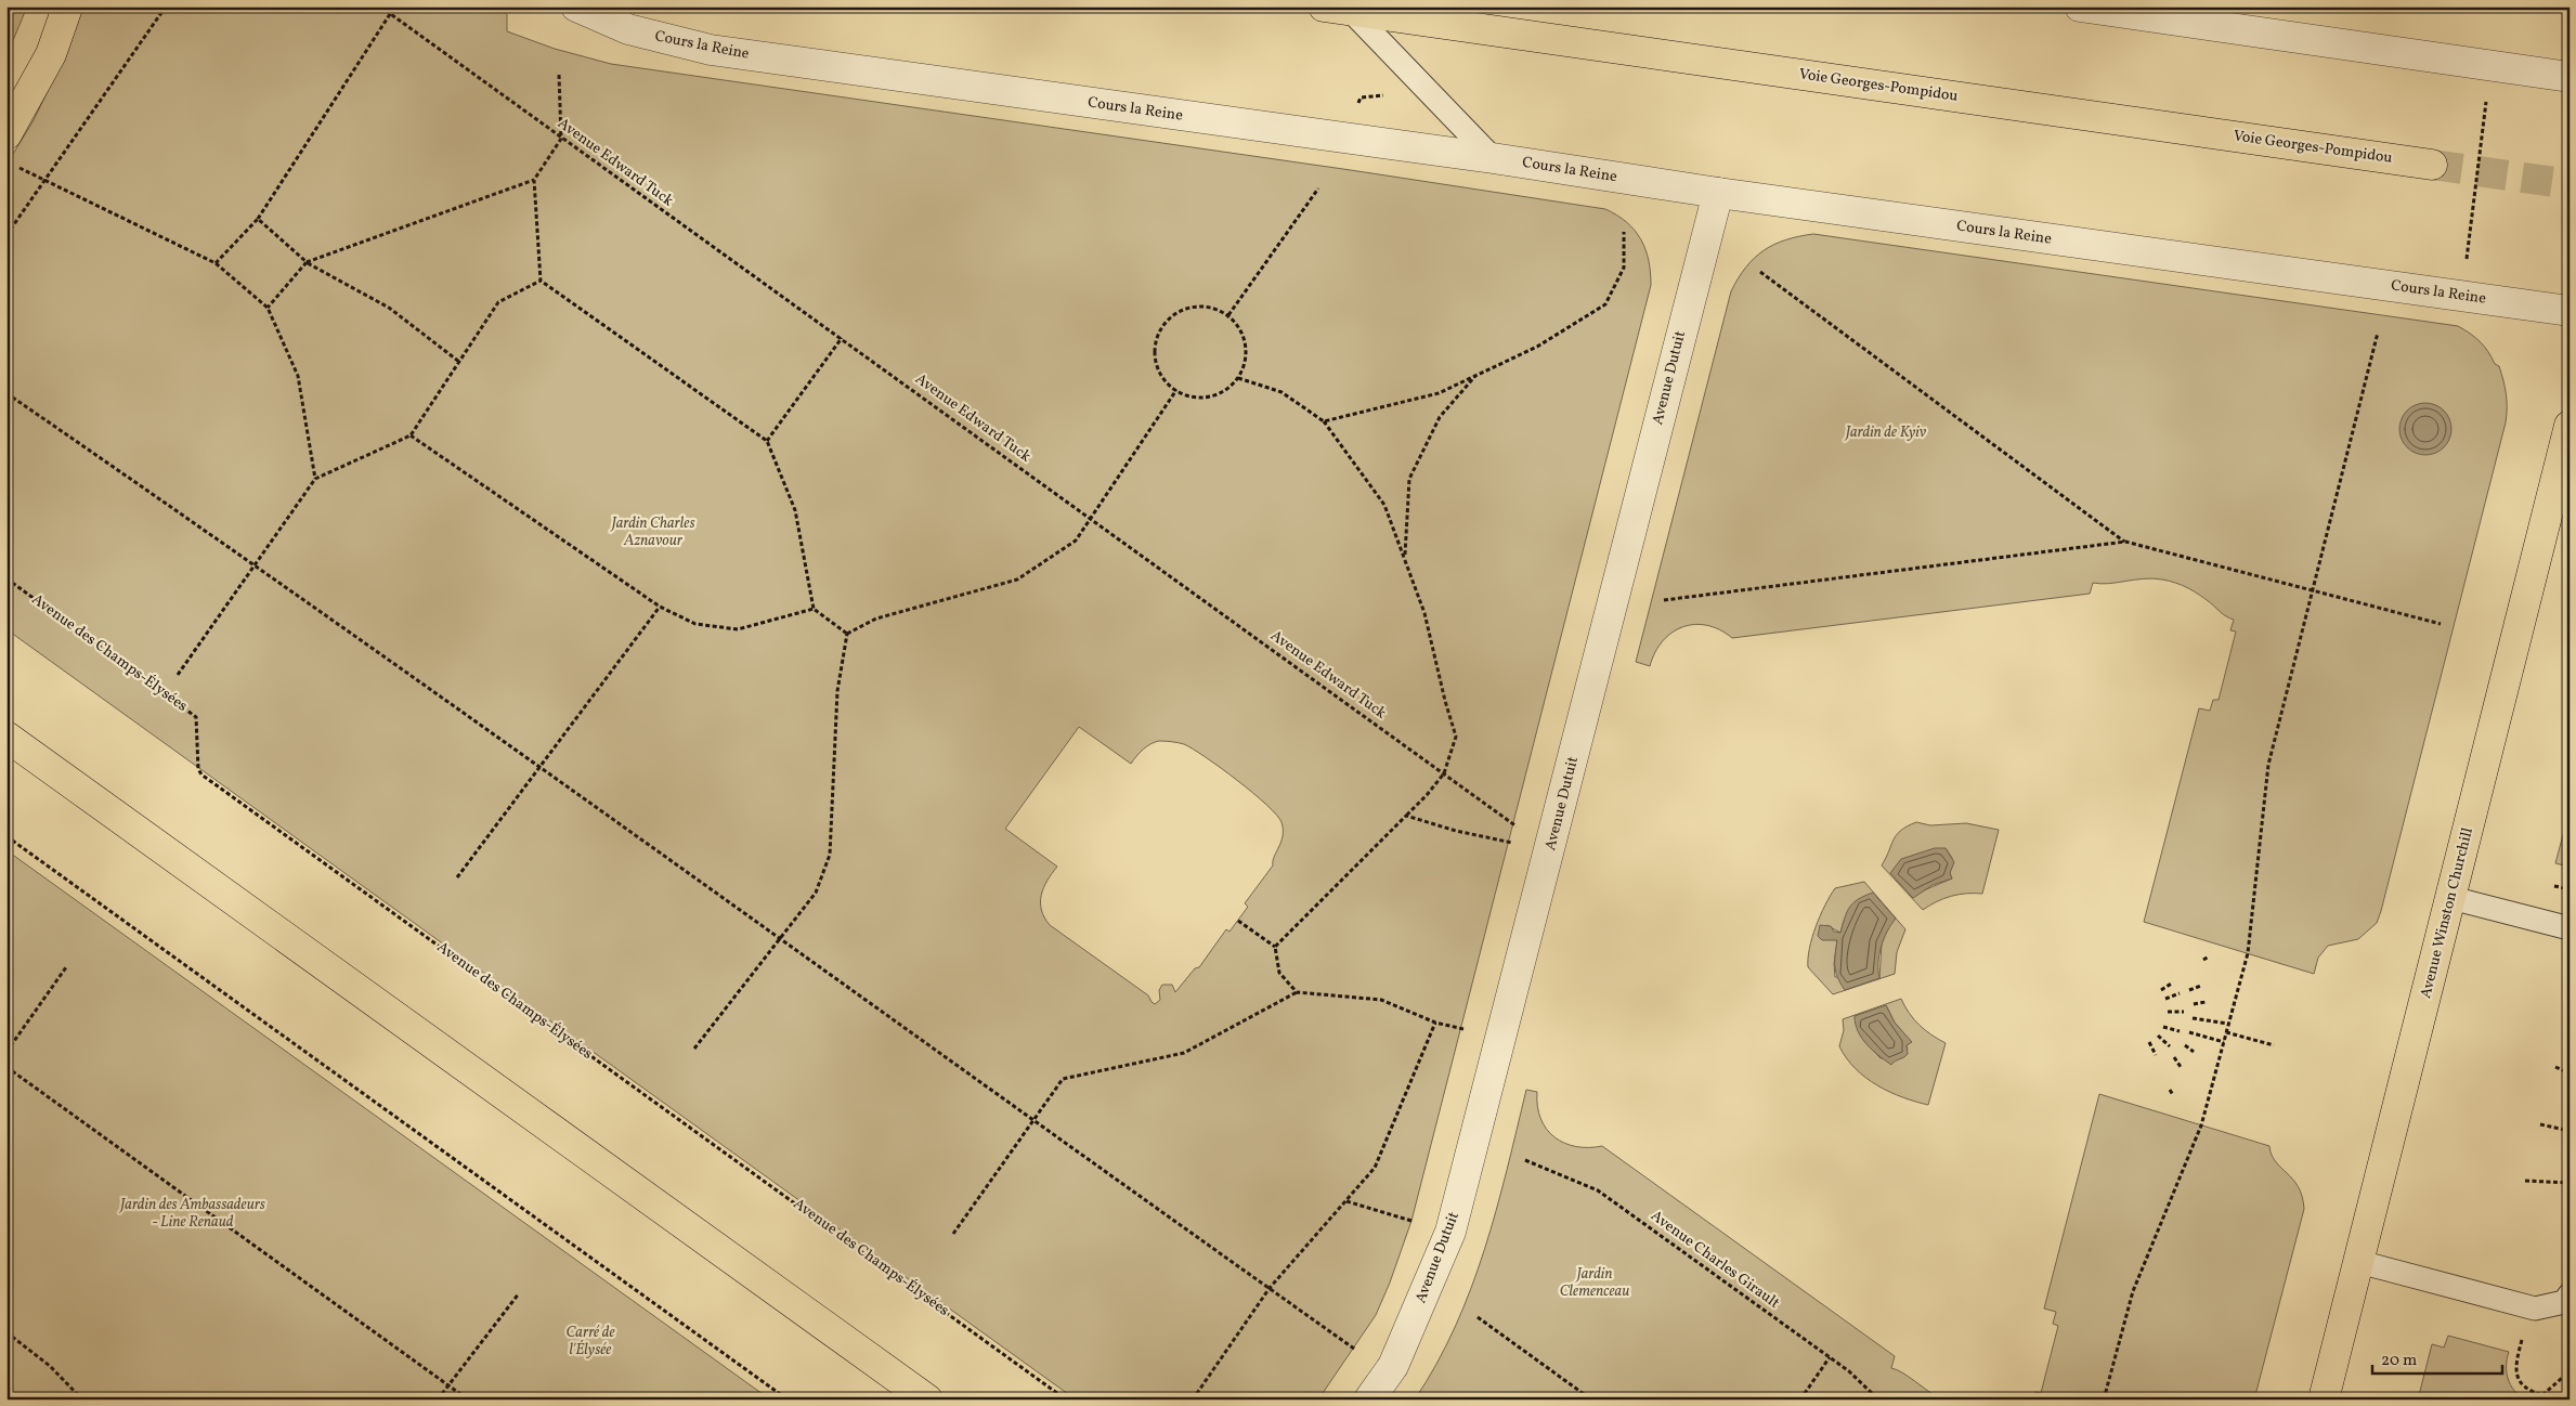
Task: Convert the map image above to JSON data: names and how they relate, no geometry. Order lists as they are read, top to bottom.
{
  "streets": {
    "main road": ["Voie Georges-Pompidou", "Avenue Winston Churchill"],
    "street": ["Cours la Reine", "Avenue Dutuit"],
    "path": ["Avenue Edward Tuck", "Avenue des Champs-Élysées", "Avenue Charles Girault"]
  },
  "crossings": [
    ["Cours la Reine", "Avenue Dutuit"],
    ["Avenue Edward Tuck", "Avenue Dutuit"]
  ],
  "parks": [
    "Jardin de Kyiv",
    "Jardin Charles Aznavour",
    "Jardin des Ambassadeurs - Line Renaud",
    "Jardin Clemenceau",
    "Carré de l'Élysée"
  ],
  "scale_bar": "20 m"
}
